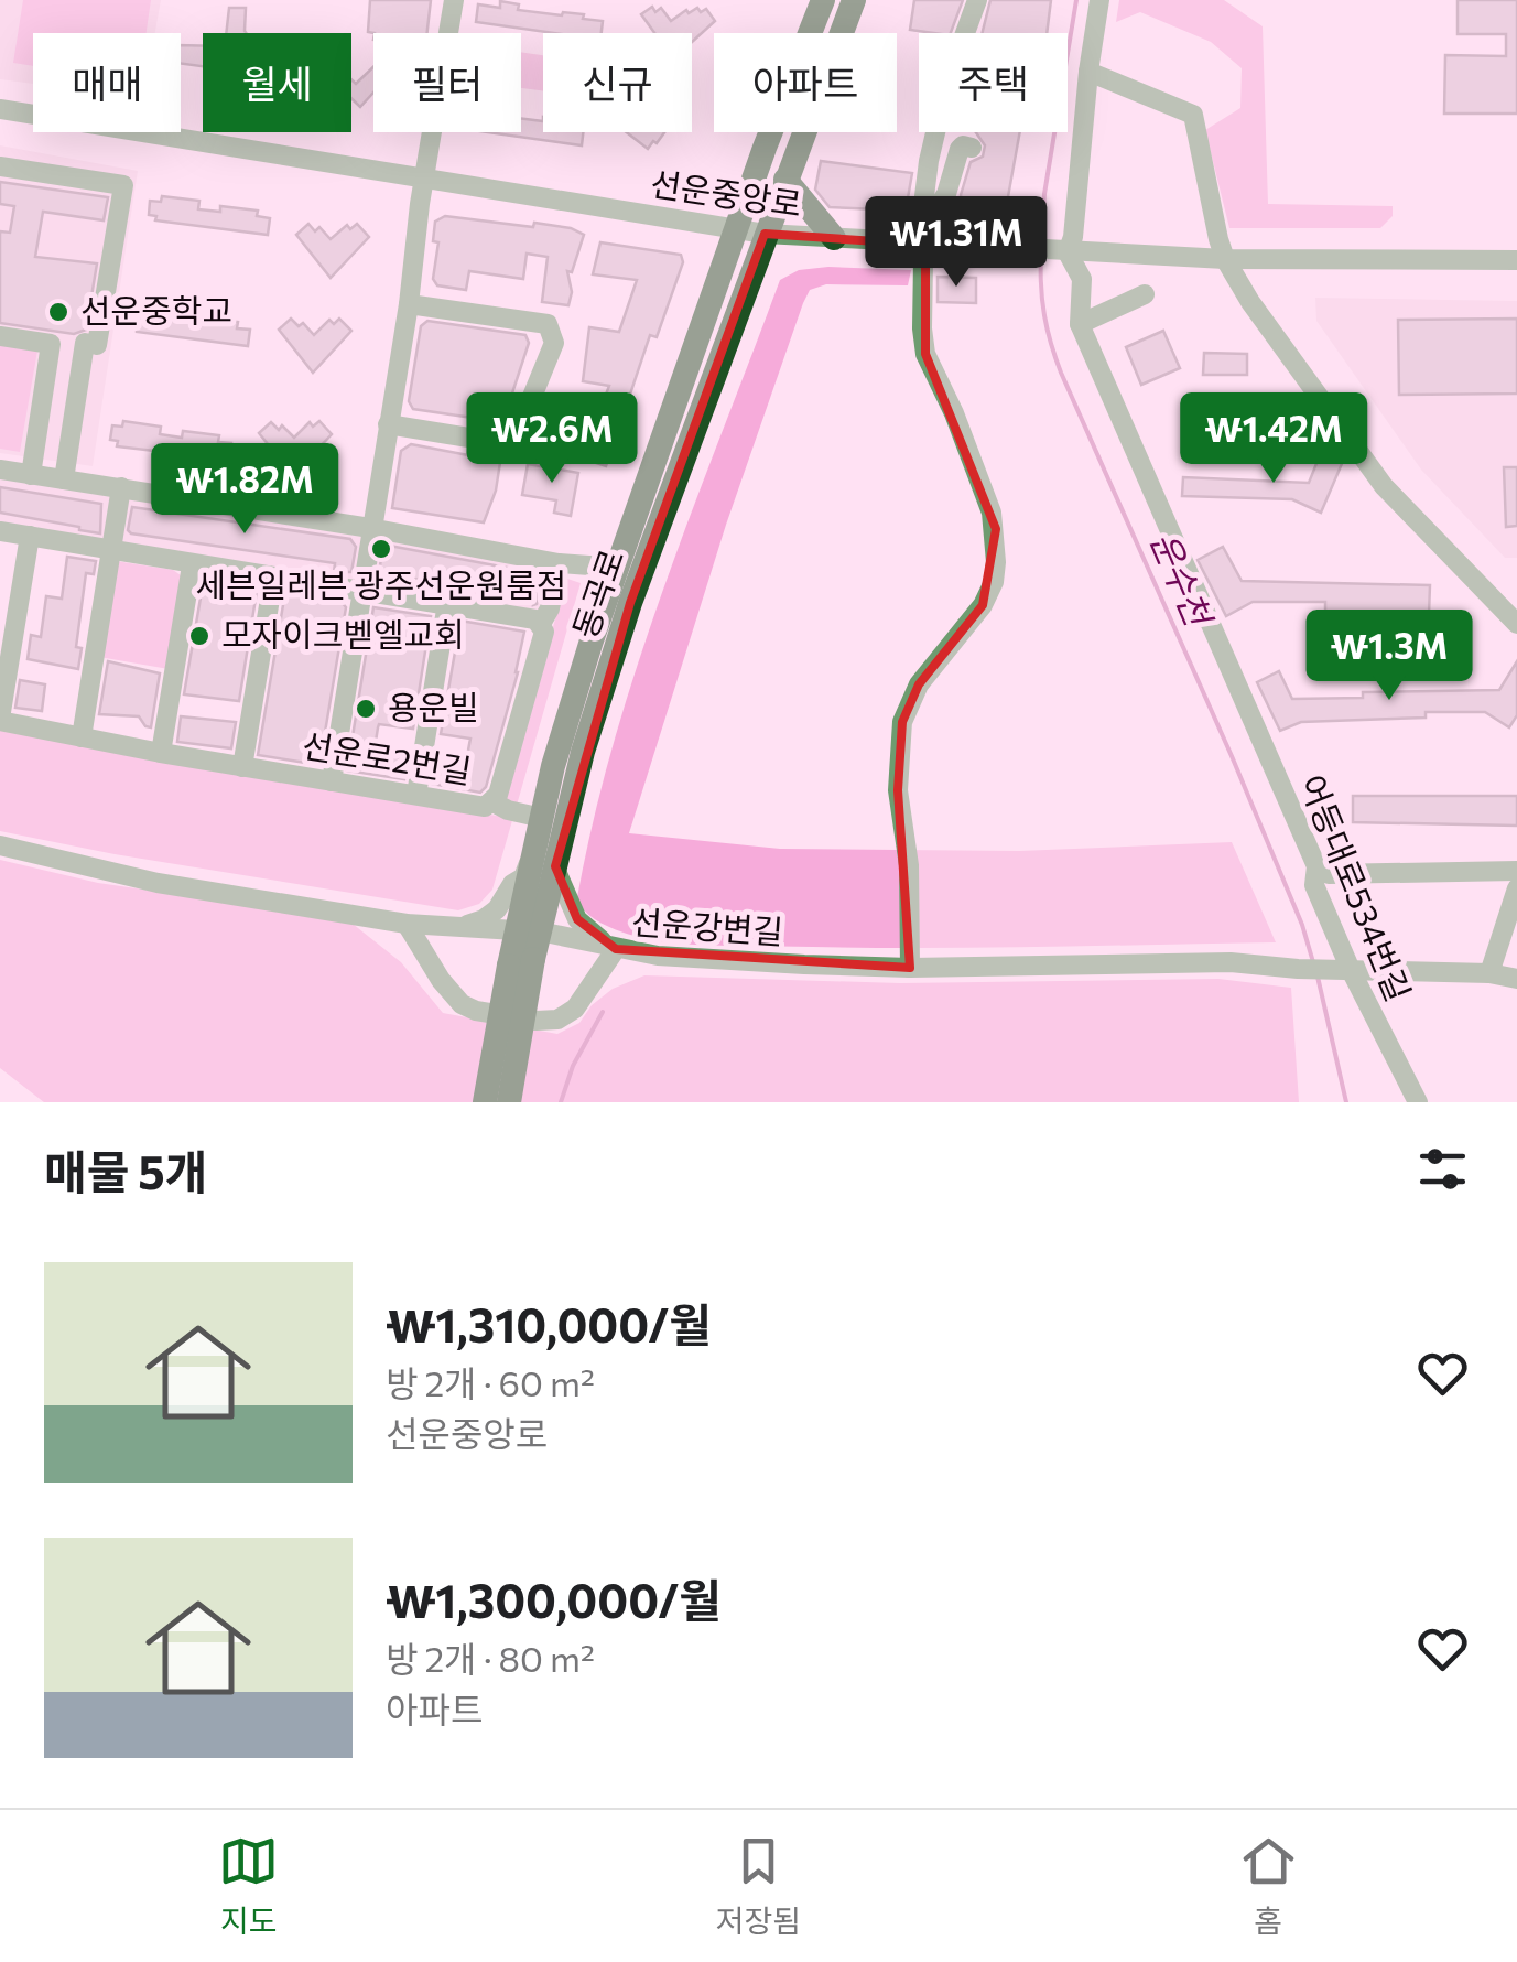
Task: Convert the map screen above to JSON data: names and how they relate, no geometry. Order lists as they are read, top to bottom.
{
  "streets": {
    "main road": ["동곡로"],
    "street": [
      "선운중앙로",
      "선운로2번길",
      "어등대로534번길",
      "선운강변길"
    ]
  },
  "crossings": [
    ["선운중앙로", "동곡로"],
    ["선운중앙로", "어등대로534번길"],
    ["어등대로534번길", "선운강변길"]
  ],
  "water": ["운수천"],
  "places": [
    "선운중학교",
    "세븐일레븐 광주선운원룸점",
    "모자이크벧엘교회",
    "용운빌"
  ],
  "page": {
    "chip": [
      "매매",
      "월세",
      "필터",
      "신규",
      "아파트",
      "주택"
    ],
    "price": [
      "₩1.31M",
      "₩2.6M",
      "₩1.42M",
      "₩1.82M",
      "₩1.3M"
    ],
    "heading": "매물 5개",
    "list": [
      {
        "name": "₩1,310,000/월",
        "note": "방 2개 · 60 m² · 선운중앙로"
      },
      {
        "name": "₩1,300,000/월",
        "note": "방 2개 · 80 m² · 아파트"
      }
    ],
    "tabs": ["지도", "저장됨", "홈"]
  }
}
